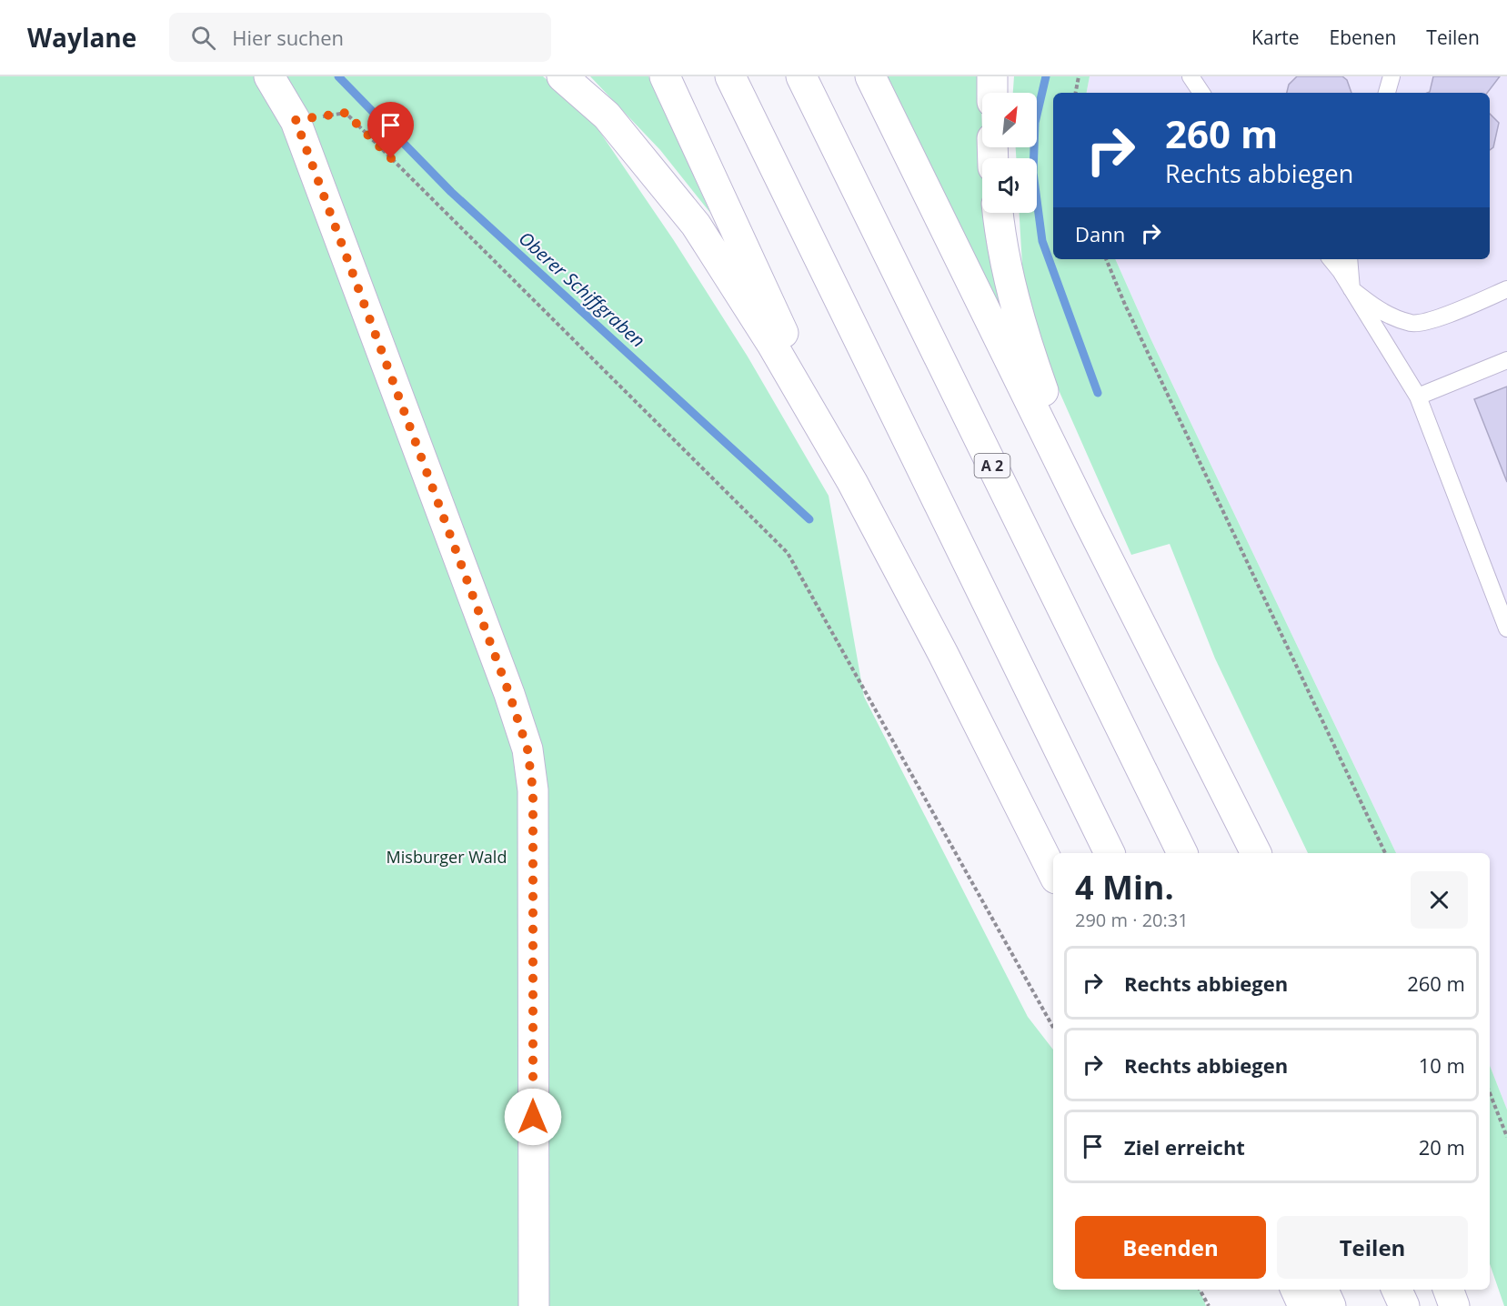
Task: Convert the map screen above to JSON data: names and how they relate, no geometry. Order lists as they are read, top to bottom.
{
  "streets": {
    "main road": ["A 2"]
  },
  "water": ["Oberer Schiffgraben"],
  "parks": ["Misburger Wald"],
  "north": "top right",
  "page": {
    "header": "Waylane",
    "search": "Hier suchen",
    "nav": ["Karte", "Ebenen", "Teilen"],
    "turn": ["260 m", "Rechts abbiegen"],
    "then": "Dann",
    "heading": ["4 Min.", "290 m · 20:31"],
    "list": [
      {
        "name": "Rechts abbiegen",
        "value": "260 m"
      },
      {
        "name": "Rechts abbiegen",
        "value": "10 m"
      },
      {
        "name": "Ziel erreicht",
        "value": "20 m"
      }
    ],
    "buttons": ["Beenden", "Teilen"]
  }
}
